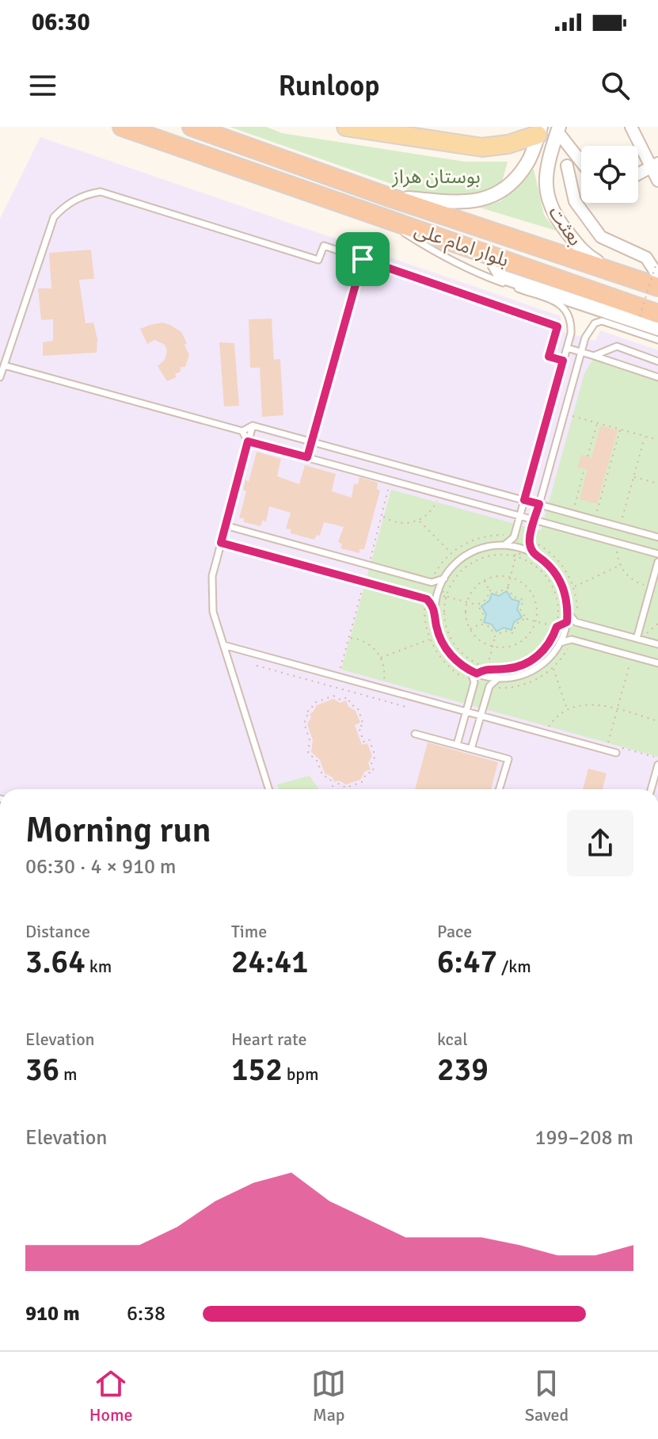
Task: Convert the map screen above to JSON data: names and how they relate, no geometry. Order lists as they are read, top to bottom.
{
  "streets": {
    "highway": ["بلوار امام علی"],
    "street": ["بعثت"]
  },
  "crossings": [
    ["بعثت", "بلوار امام علی"]
  ],
  "parks": ["بوستان هراز"],
  "page": {
    "status": "06:30",
    "header": "Runloop",
    "heading": ["Morning run", "06:30 · 4 × 910 m"],
    "stats": [
      ["Distance", "3.64 km"],
      ["Time", "24:41"],
      ["Pace", "6:47 /km"],
      ["Elevation", "36 m"],
      ["Heart rate", "152 bpm"],
      ["kcal", "239"]
    ],
    "chart": ["Elevation", "199–208 m"],
    "list": [
      {
        "name": "910 m",
        "note": "6:38"
      }
    ],
    "tabs": ["Home", "Map", "Saved"]
  }
}
